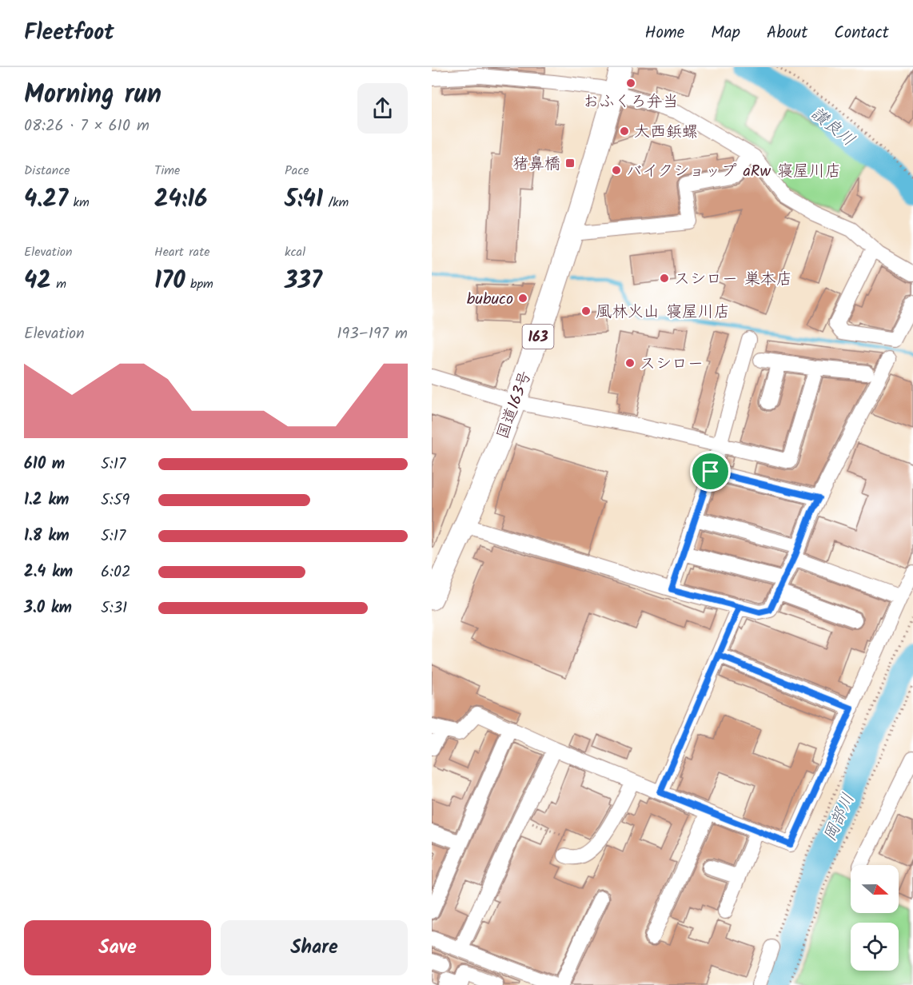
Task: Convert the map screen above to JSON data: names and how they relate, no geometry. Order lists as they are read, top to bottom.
{
  "streets": {
    "highway": ["163", "国道163号"]
  },
  "water": ["讃良川", "岡部川"],
  "places": {
    "other": [
      "おふくろ弁当",
      "大西鋲螺",
      "バイクショップ aRw 寝屋川店",
      "スシロー 巣本店",
      "bubuco",
      "風林火山 寝屋川店",
      "スシロー"
    ],
    "transit": ["猪鼻橋"]
  },
  "north": "right",
  "page": {
    "header": "Fleetfoot",
    "nav": [
      "Home",
      "Map",
      "About",
      "Contact"
    ],
    "heading": ["Morning run", "08:26 · 7 × 610 m"],
    "stats": [
      ["Distance", "4.27 km"],
      ["Time", "24:16"],
      ["Pace", "5:41 /km"],
      ["Elevation", "42 m"],
      ["Heart rate", "170 bpm"],
      ["kcal", "337"]
    ],
    "chart": ["Elevation", "193–197 m"],
    "list": [
      {
        "name": "610 m",
        "note": "5:17"
      },
      {
        "name": "1.2 km",
        "note": "5:59"
      },
      {
        "name": "1.8 km",
        "note": "5:17"
      },
      {
        "name": "2.4 km",
        "note": "6:02"
      },
      {
        "name": "3.0 km",
        "note": "5:31"
      }
    ],
    "buttons": ["Save", "Share"]
  }
}
